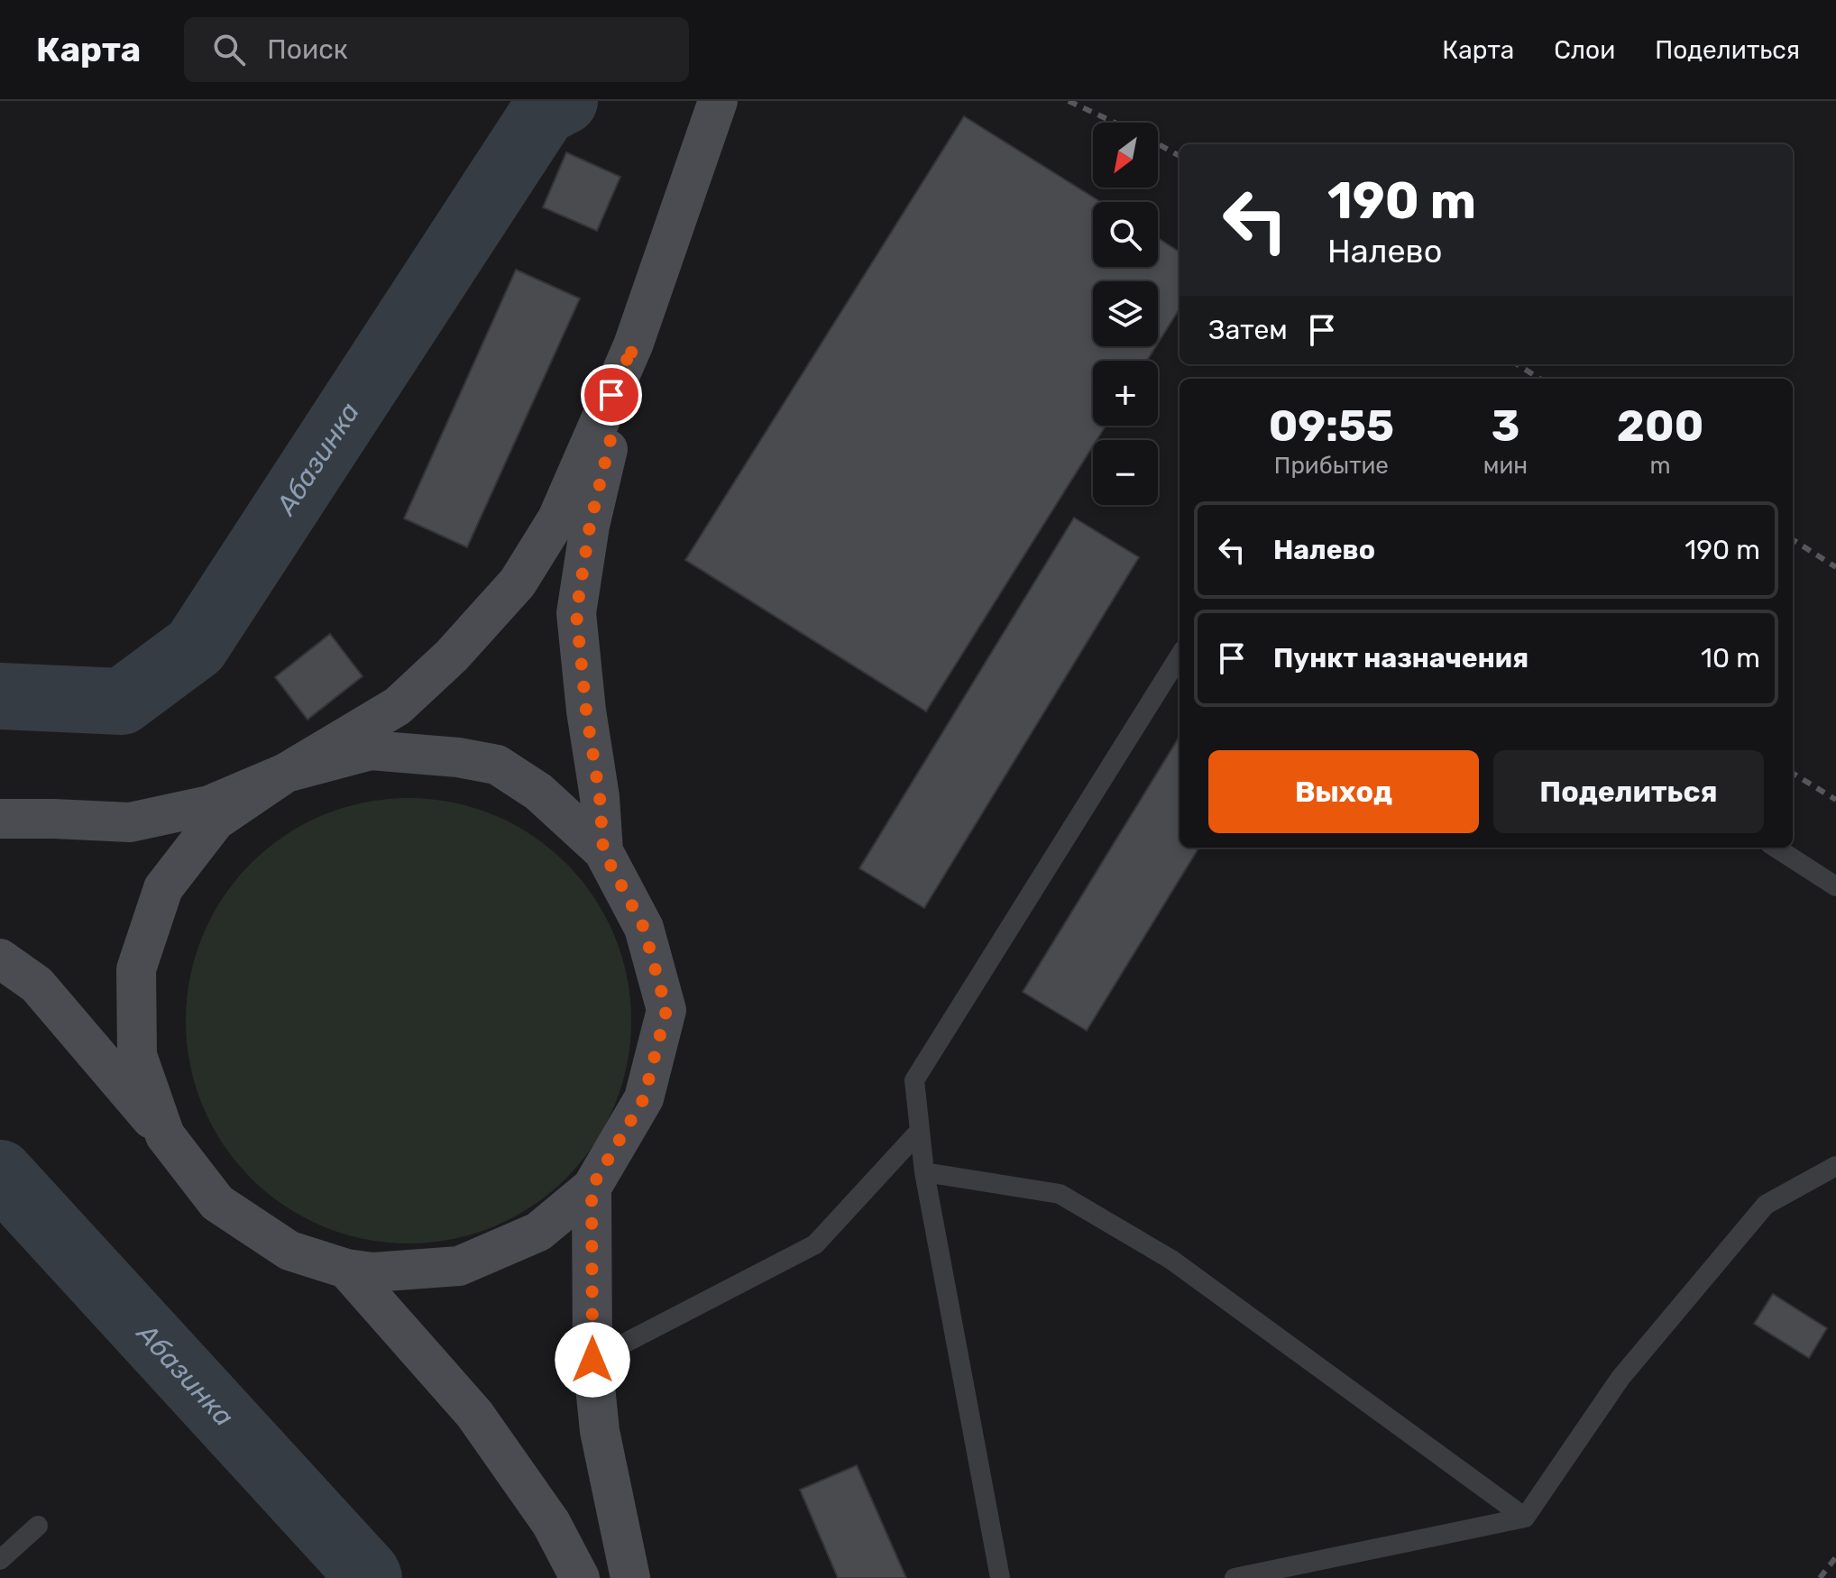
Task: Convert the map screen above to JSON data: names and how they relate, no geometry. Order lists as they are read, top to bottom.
{
  "water": ["Абазинка"],
  "north": "bottom left",
  "page": {
    "header": "Карта",
    "search": "Поиск",
    "nav": ["Карта", "Слои", "Поделиться"],
    "map_buttons": ["+", "−"],
    "turn": ["190 m", "Налево"],
    "then": "Затем",
    "eta": [
      "09:55",
      "Прибытие",
      "3",
      "мин",
      "200",
      "m"
    ],
    "list": [
      {
        "name": "Налево",
        "value": "190 m"
      },
      {
        "name": "Пункт назначения",
        "value": "10 m"
      }
    ],
    "buttons": ["Выход", "Поделиться"]
  }
}
